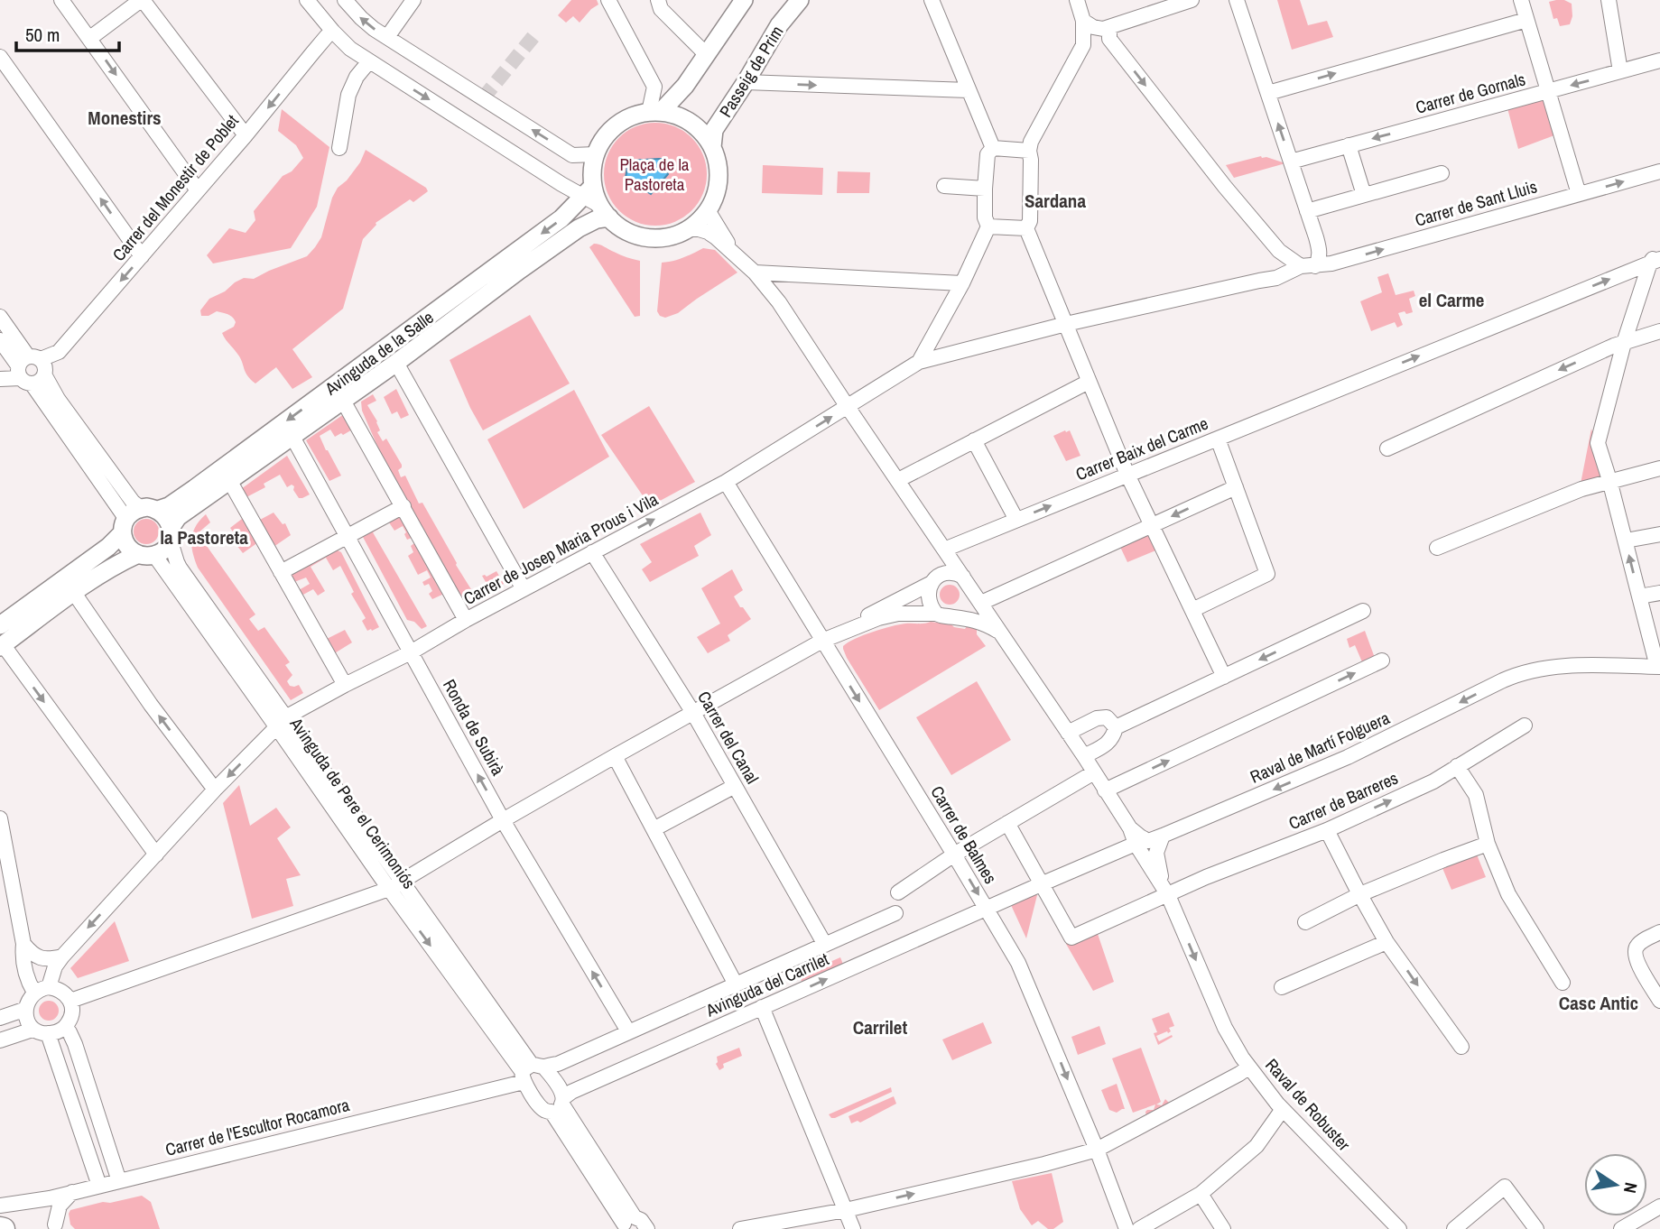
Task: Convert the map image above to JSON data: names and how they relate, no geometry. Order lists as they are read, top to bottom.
{
  "streets": {
    "street": [
      "Passeig de Prim",
      "Carrer de Gornals",
      "Carrer del Monestir de Poblet",
      "Carrer de Sant Lluis",
      "Avinguda de la Salle",
      "Carrer Baix del Carme",
      "Carrer de Josep Maria Prous i Vila",
      "Ronda de Subirà",
      "Carrer del Canal",
      "Raval de Martí Folguera",
      "Carrer de Barreres",
      "Avinguda de Pere el Cerimoniós",
      "Carrer de Balmes",
      "Avinguda del Carrilet",
      "Raval de Robuster",
      "Carrer de l'Escultor Rocamora"
    ]
  },
  "crossings": [
    ["Passeig de Prim", "Avinguda de la Salle"],
    ["Carrer de Sant Lluis", "Carrer de Josep Maria Prous i Vila"],
    ["Avinguda de la Salle", "Ronda de Subirà"],
    ["Avinguda de la Salle", "Avinguda de Pere el Cerimoniós"],
    ["Carrer de Josep Maria Prous i Vila", "Ronda de Subirà"],
    ["Carrer de Josep Maria Prous i Vila", "Carrer del Canal"],
    ["Carrer de Josep Maria Prous i Vila", "Avinguda de Pere el Cerimoniós"],
    ["Carrer de Josep Maria Prous i Vila", "Carrer de Balmes"],
    ["Ronda de Subirà", "Avinguda del Carrilet"],
    ["Ronda de Subirà", "Carrer de l'Escultor Rocamora"],
    ["Carrer del Canal", "Avinguda del Carrilet"],
    ["Raval de Martí Folguera", "Raval de Robuster"],
    ["Carrer de Barreres", "Avinguda del Carrilet"],
    ["Carrer de Barreres", "Raval de Robuster"],
    ["Avinguda de Pere el Cerimoniós", "Carrer de l'Escultor Rocamora"],
    ["Carrer de Balmes", "Avinguda del Carrilet"],
    ["Avinguda del Carrilet", "Raval de Robuster"],
    ["Avinguda del Carrilet", "Carrer de l'Escultor Rocamora"]
  ],
  "one_way": ["Carrer del Monestir de Poblet", "Carrer de Balmes"],
  "districts": [
    "Monestirs",
    "Sardana",
    "el Carme",
    "la Pastoreta",
    "Casc Antic",
    "Carrilet"
  ],
  "parks": ["Plaça de la Pastoreta"],
  "scale_bar": "50 m",
  "north": "right"
}
